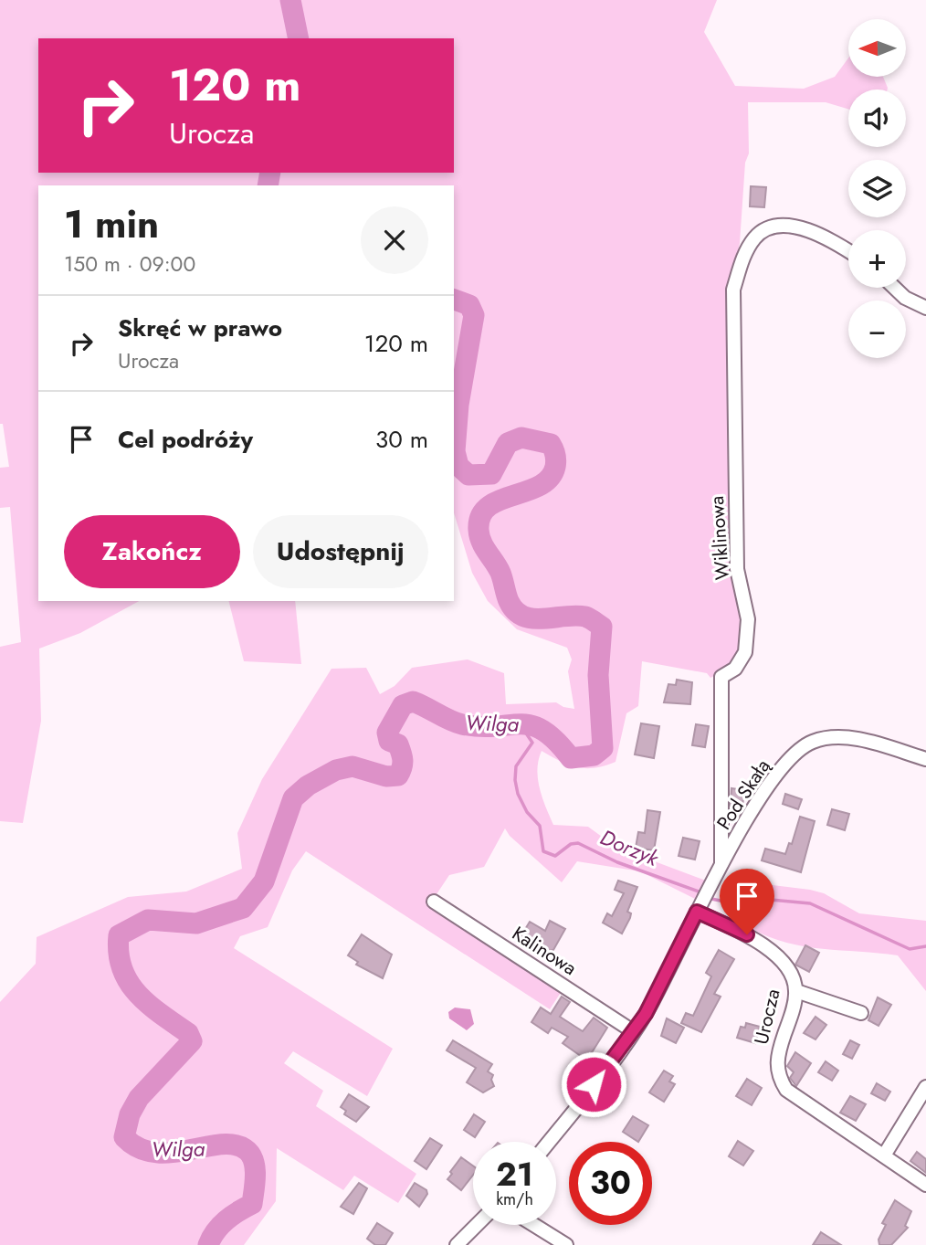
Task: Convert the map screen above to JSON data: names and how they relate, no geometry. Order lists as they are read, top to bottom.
{
  "streets": {
    "street": [
      "Wiklinowa",
      "Pod Skałą",
      "Kalinowa",
      "Urocza"
    ]
  },
  "crossings": [
    ["Wiklinowa", "Pod Skałą"],
    ["Pod Skałą", "Kalinowa"],
    ["Pod Skałą", "Urocza"]
  ],
  "water": ["Wilga", "Dorzyk"],
  "north": "left",
  "page": {
    "map_buttons": ["+", "−"],
    "turn": ["120 m", "Urocza"],
    "heading": ["1 min", "150 m · 09:00"],
    "list": [
      {
        "name": "Skręć w prawo",
        "note": "Urocza",
        "value": "120 m"
      },
      {
        "name": "Cel podróży",
        "value": "30 m"
      }
    ],
    "buttons": ["Zakończ", "Udostępnij"],
    "speed": "21 km/h",
    "limit": "30"
  }
}
